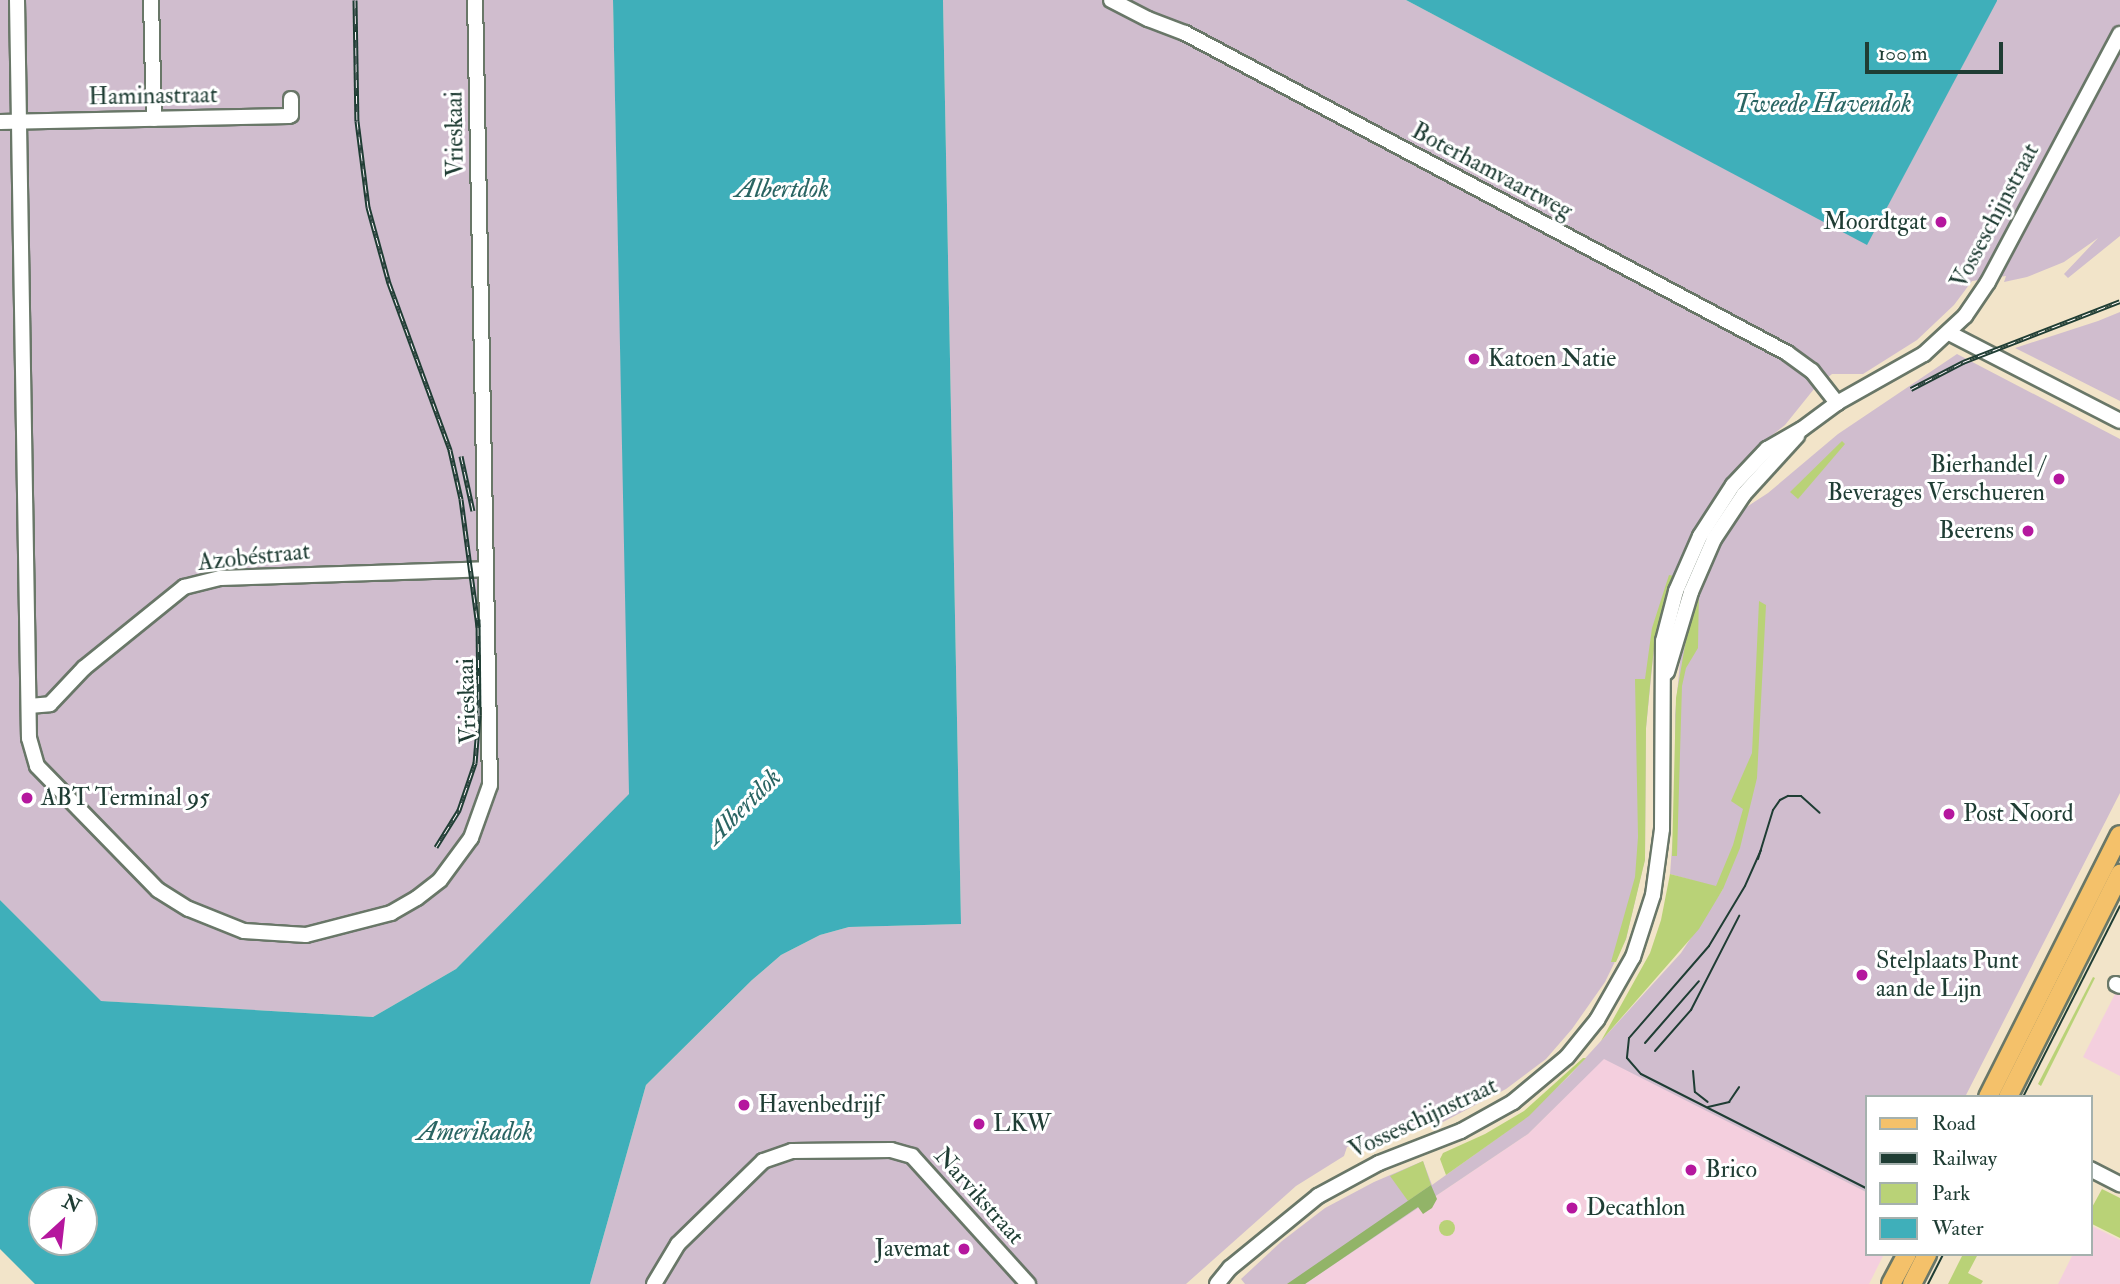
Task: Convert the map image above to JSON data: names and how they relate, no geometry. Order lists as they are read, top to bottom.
{
  "streets": {
    "street": [
      "Haminastraat",
      "Vrieskaai",
      "Boterhamvaartweg",
      "Vosseschijnstraat",
      "Azobéstraat",
      "Narvikstraat"
    ]
  },
  "crossings": [
    ["Vrieskaai", "Azobéstraat"],
    ["Boterhamvaartweg", "Vosseschijnstraat"]
  ],
  "water": ["Tweede Havendok", "Albertdok", "Amerikadok"],
  "places": [
    "Moordtgat",
    "Katoen Natie",
    "Bierhandel / Beverages Verschueren",
    "Beerens",
    "ABT Terminal 95",
    "Post Noord",
    "Stelplaats Punt aan de Lijn",
    "Havenbedrijf",
    "LKW",
    "Brico",
    "Decathlon",
    "Javemat"
  ],
  "legend": [
    "Road",
    "Railway",
    "Park",
    "Water"
  ],
  "scale_bar": "100 m",
  "north": "top right"
}
